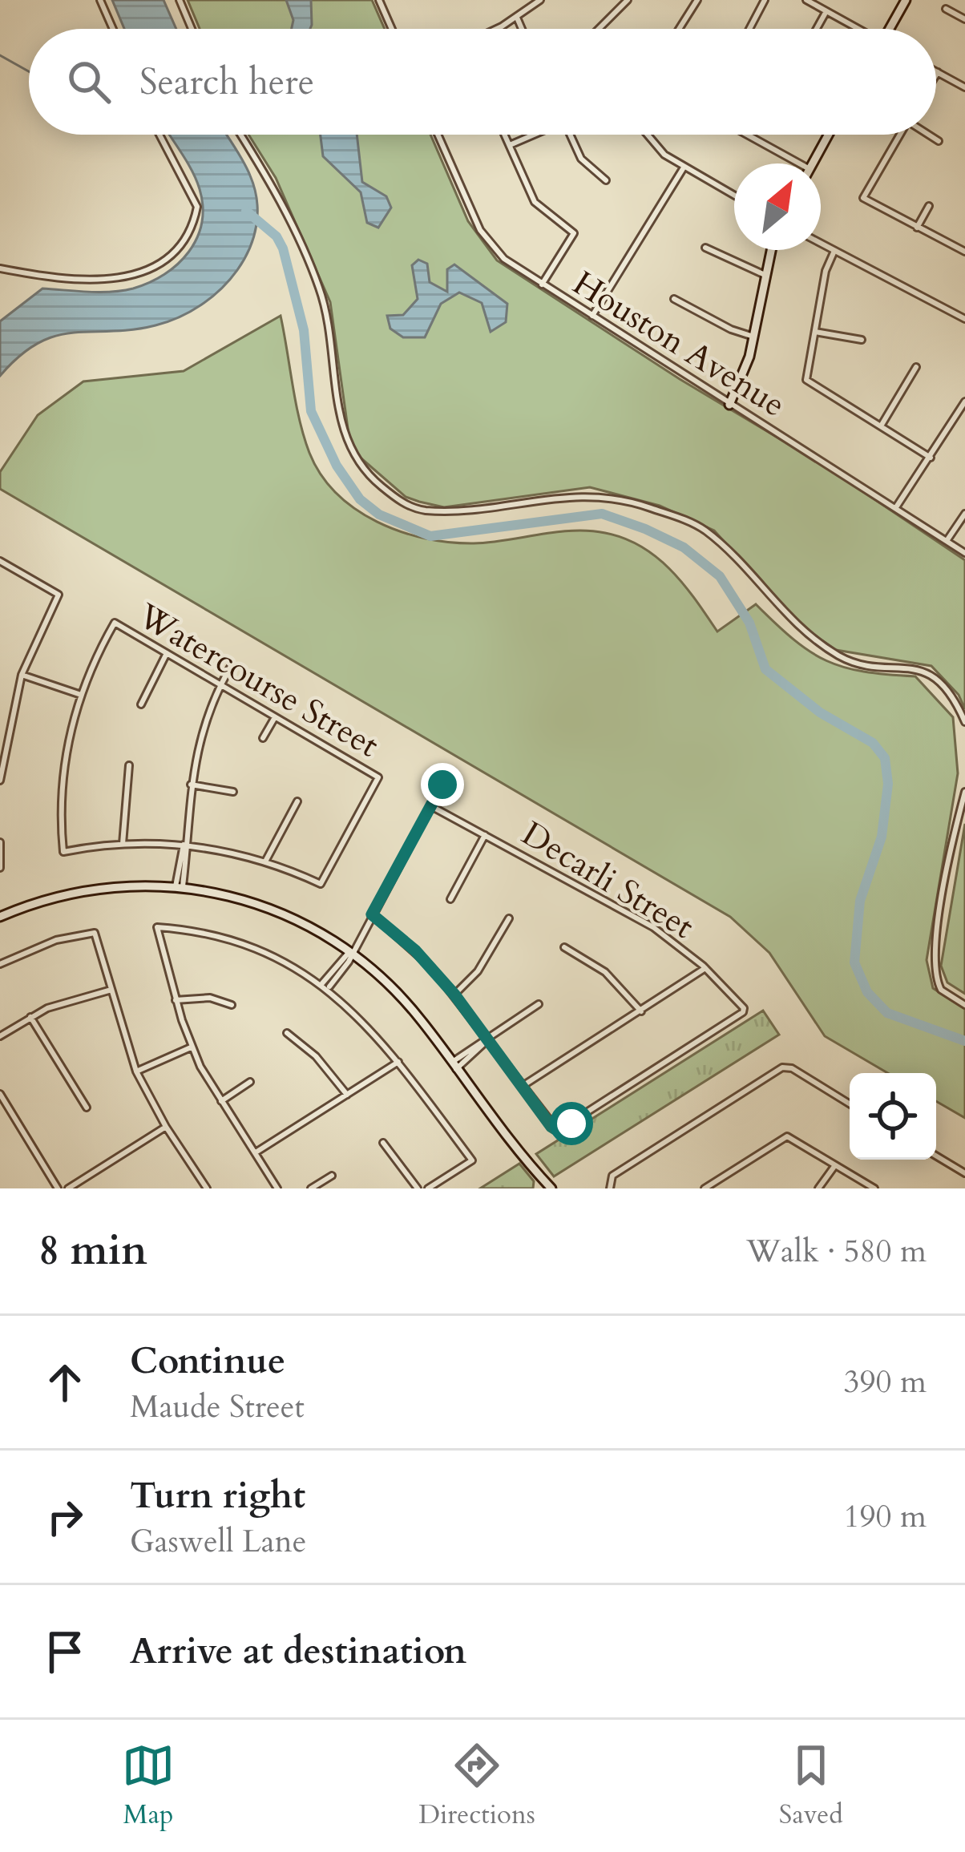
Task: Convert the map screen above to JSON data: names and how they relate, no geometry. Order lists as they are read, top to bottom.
{
  "streets": {
    "street": ["Houston Avenue", "Watercourse Street", "Decarli Street"]
  },
  "north": "top right",
  "page": {
    "search": "Search here",
    "heading": ["8 min", "Walk · 580 m"],
    "list": [
      ["Continue", "Maude Street", "390 m"],
      ["Turn right", "Gaswell Lane", "190 m"],
      "Arrive at destination"
    ],
    "nav": ["Map", "Directions", "Saved"]
  }
}
